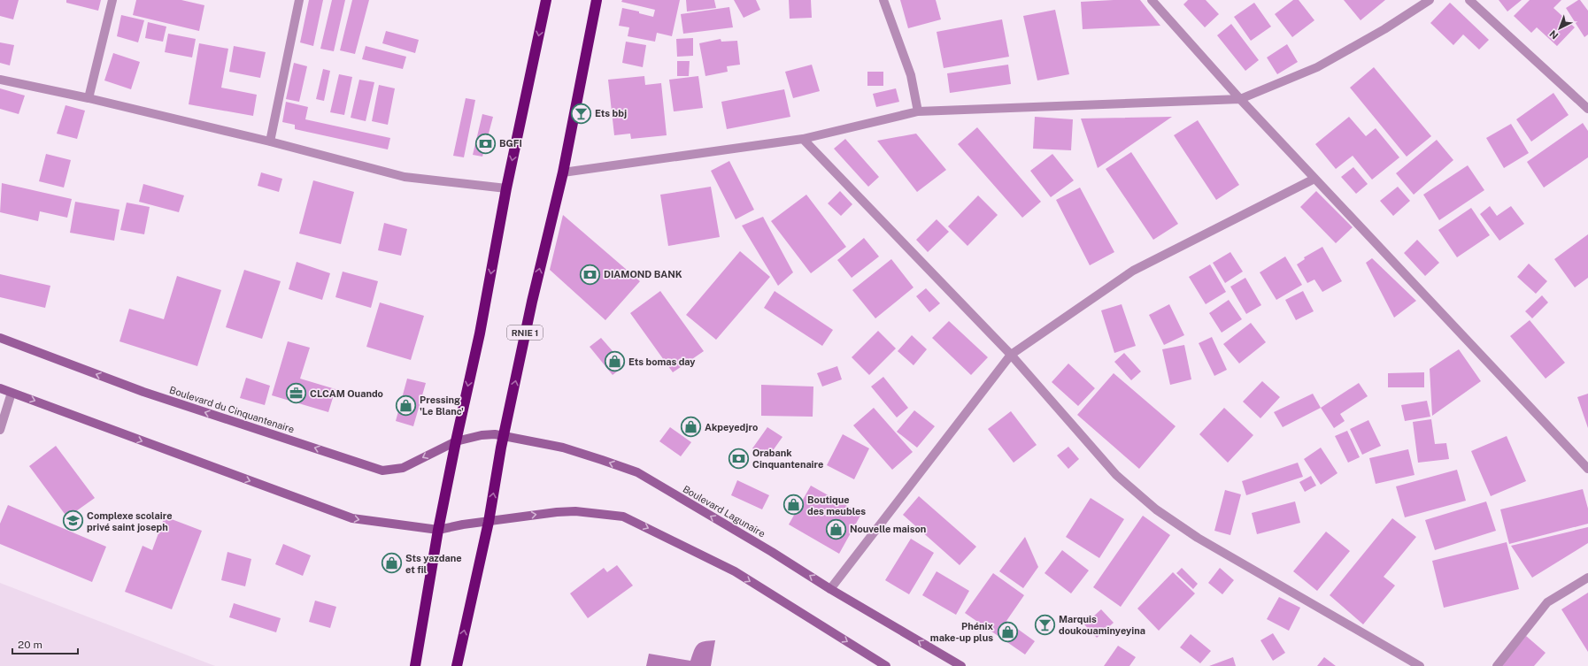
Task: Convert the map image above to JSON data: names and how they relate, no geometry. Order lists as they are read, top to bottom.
{
  "streets": {
    "highway": ["RNIE 1"],
    "main road": ["Boulevard du Cinquantenaire", "Boulevard Lagunaire"]
  },
  "crossings": [
    ["RNIE 1", "Boulevard Lagunaire"],
    ["Boulevard du Cinquantenaire", "Boulevard Lagunaire"]
  ],
  "places": {
    "bar": ["Ets bbj", "Marquis doukouaminyeyina"],
    "bank": ["BGFI", "DIAMOND BANK", "Orabank Cinquantenaire"],
    "shop": [
      "Ets bomas day",
      "Pressing 'Le Blanc'",
      "Akpeyedjro",
      "Boutique des meubles",
      "Nouvelle maison",
      "Sts yazdane et fil",
      "Phénix make-up plus"
    ],
    "office": ["CLCAM Ouando"],
    "school or university": ["Complexe scolaire privé saint joseph"]
  },
  "scale_bar": "20 m",
  "north": "bottom left"
}
